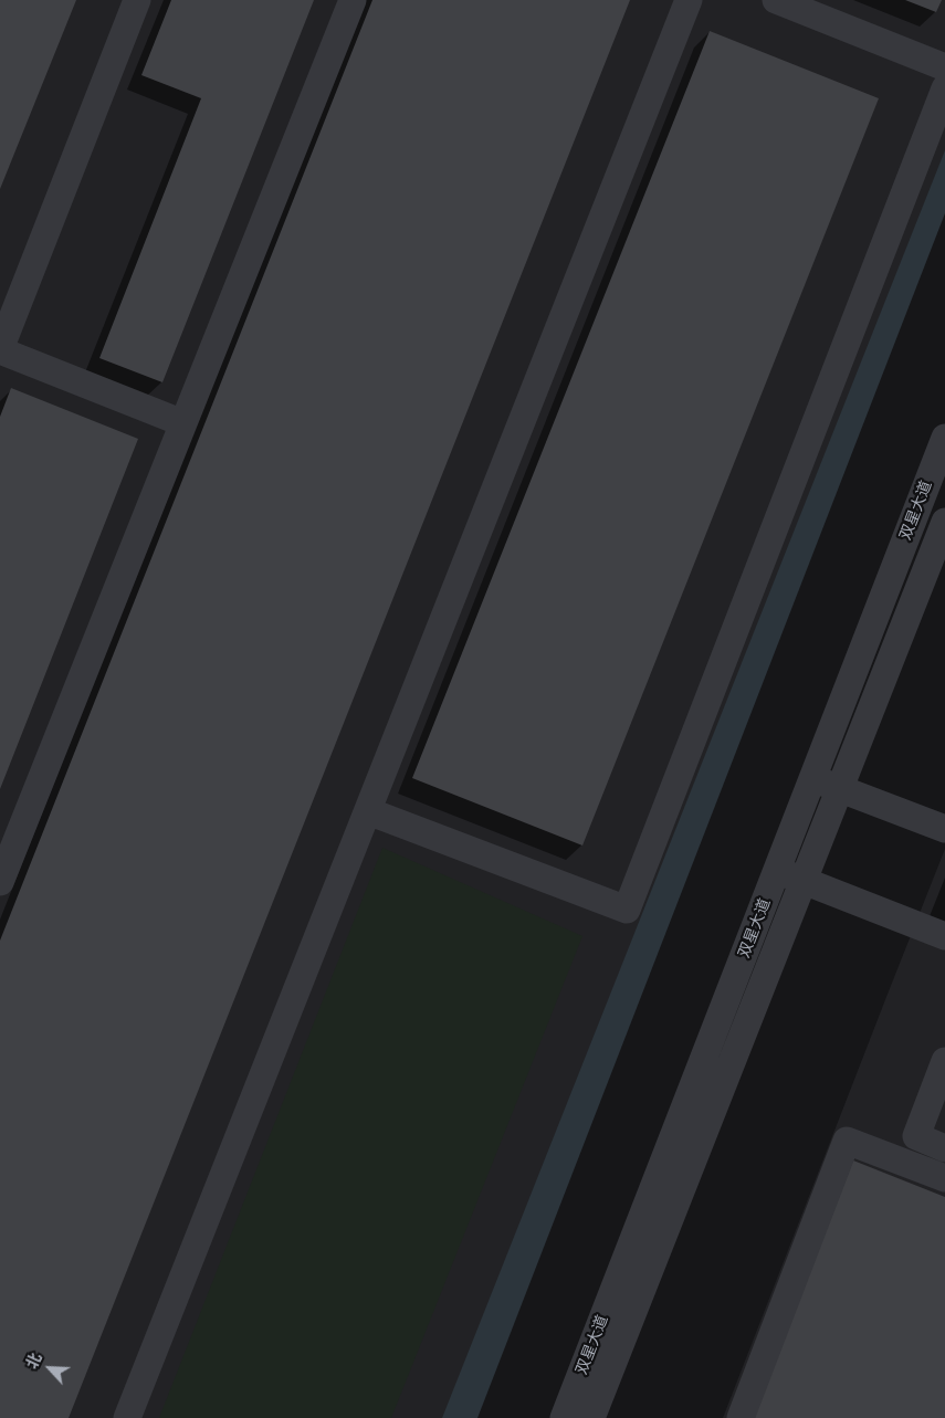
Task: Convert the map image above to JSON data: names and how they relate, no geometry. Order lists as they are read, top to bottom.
{
  "streets": {
    "street": ["双星大道"]
  },
  "north": "top left"
}
